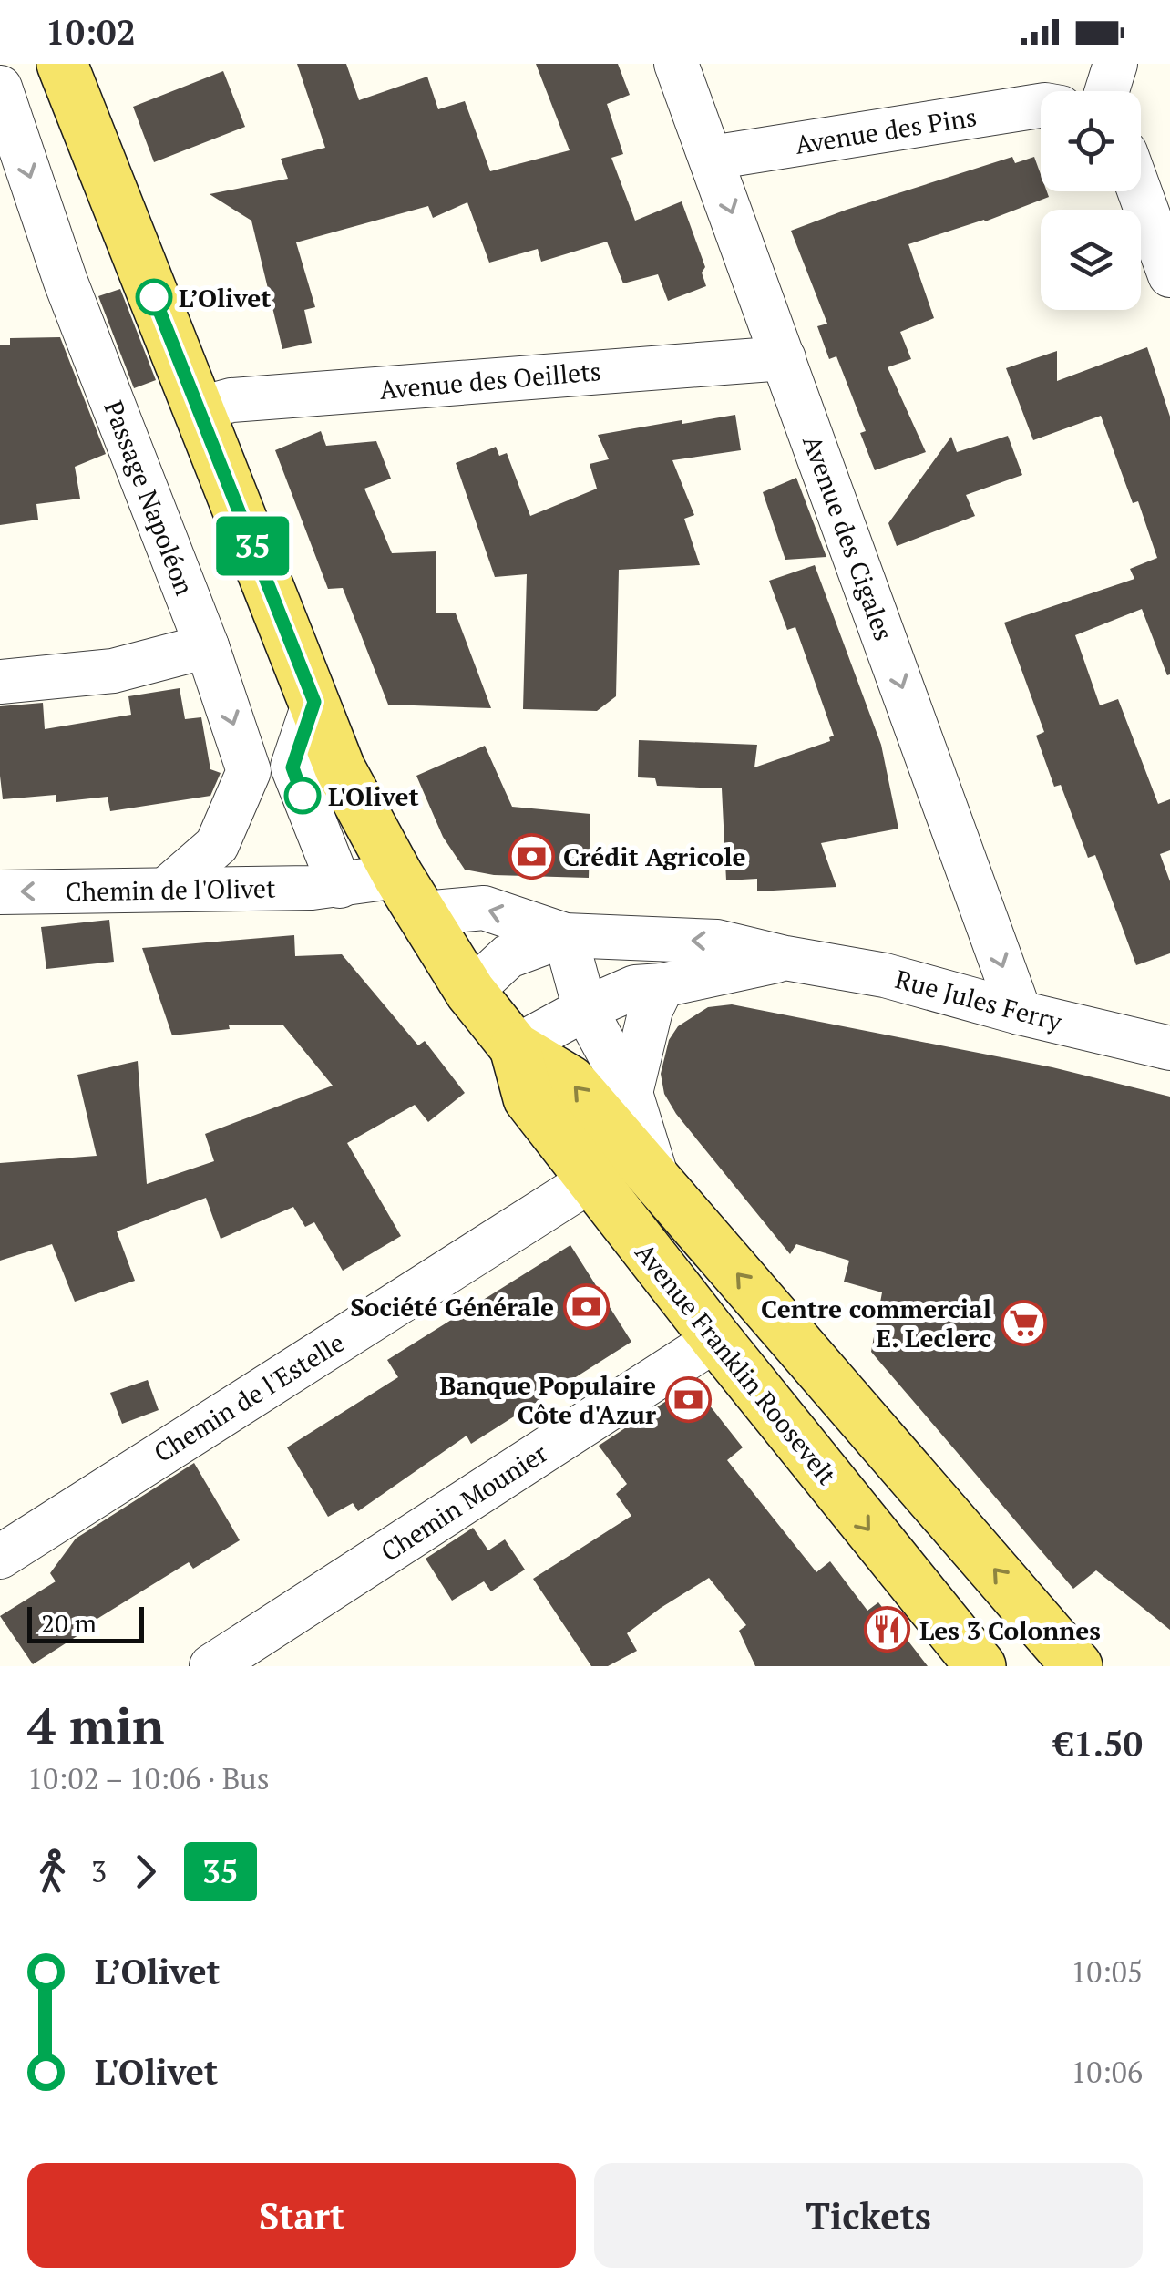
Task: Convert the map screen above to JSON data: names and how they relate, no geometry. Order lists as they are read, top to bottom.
{
  "streets": {
    "main road": ["Avenue Franklin Roosevelt"],
    "street": [
      "Avenue des Pins",
      "Avenue des Oeillets",
      "Passage Napoléon",
      "Avenue des Cigales",
      "Chemin de l'Olivet",
      "Rue Jules Ferry",
      "Chemin de l'Estelle",
      "Chemin Mounier"
    ]
  },
  "crossings": [
    ["Avenue des Pins", "Avenue des Cigales"],
    ["Avenue des Oeillets", "Avenue des Cigales"],
    ["Avenue des Oeillets", "Avenue Franklin Roosevelt"],
    ["Passage Napoléon", "Chemin de l'Olivet"],
    ["Avenue des Cigales", "Rue Jules Ferry"],
    ["Chemin de l'Olivet", "Rue Jules Ferry"],
    ["Chemin de l'Olivet", "Avenue Franklin Roosevelt"],
    ["Rue Jules Ferry", "Avenue Franklin Roosevelt"],
    ["Avenue Franklin Roosevelt", "Chemin de l'Estelle"],
    ["Avenue Franklin Roosevelt", "Chemin Mounier"]
  ],
  "one_way": ["Passage Napoléon", "Avenue des Cigales"],
  "places": {
    "other": ["L’Olivet", "L'Olivet"],
    "bank": ["Crédit Agricole", "Société Générale", "Banque Populaire Côte d'Azur"],
    "supermarket": ["Centre commercial E. Leclerc"],
    "restaurant": ["Les 3 Colonnes"]
  },
  "lines": ["bus line 35"],
  "scale_bar": "20 m",
  "page": {
    "status": "10:02",
    "on_map": "35",
    "scale": "20 m",
    "heading": ["4 min", "10:02 – 10:06 · Bus", "€1.50"],
    "legs": ["3", "35"],
    "list": [
      {
        "name": "L’Olivet",
        "value": "10:05"
      },
      {
        "name": "L'Olivet",
        "value": "10:06"
      }
    ],
    "buttons": ["Start", "Tickets"]
  }
}
